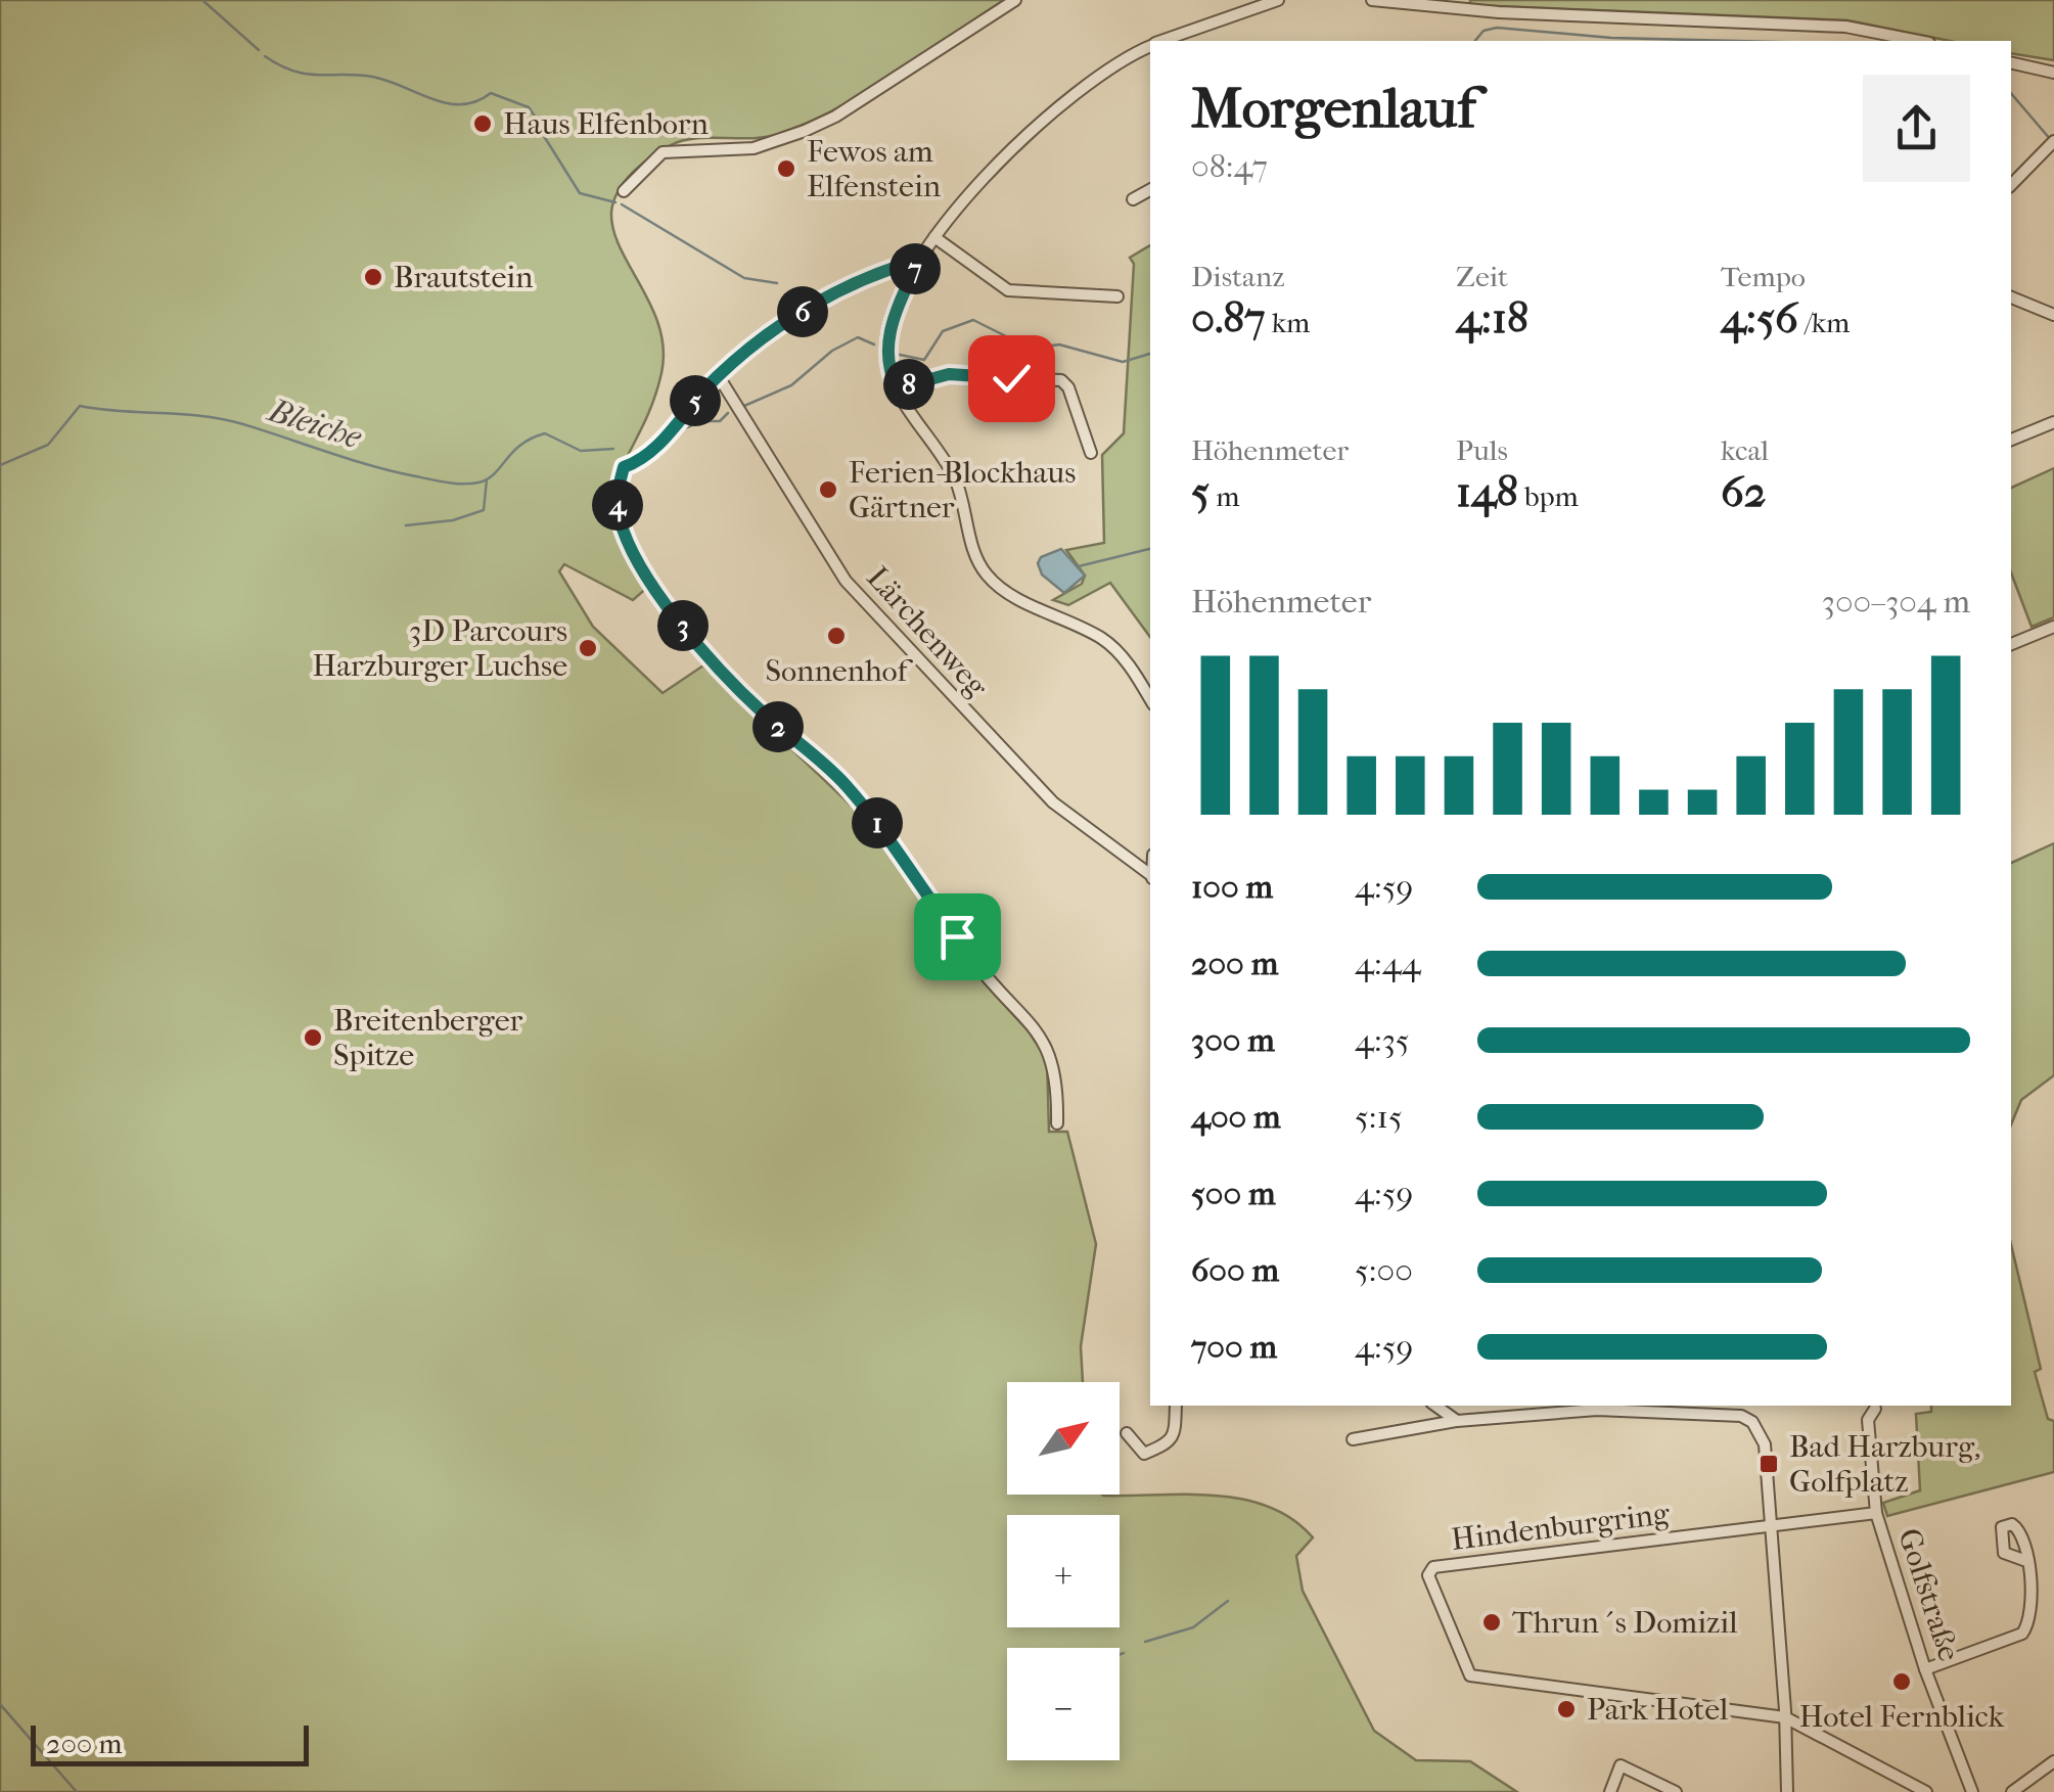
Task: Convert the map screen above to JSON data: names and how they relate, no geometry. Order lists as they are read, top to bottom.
{
  "streets": {
    "street": ["Lärchenweg", "Hindenburgring", "Golfstraße"]
  },
  "crossings": [
    ["Hindenburgring", "Golfstraße"]
  ],
  "water": ["Bleiche"],
  "places": {
    "other": [
      "Haus Elfenborn",
      "Fewos am Elfenstein",
      "Brautstein",
      "Ferien-Blockhaus Gärtner",
      "Sonnenhof",
      "3D Parcours Harzburger Luchse",
      "Breitenberger Spitze",
      "Thrun´s Domizil",
      "Hotel Fernblick",
      "Park Hotel"
    ],
    "transit": ["Bad Harzburg, Golfplatz"]
  },
  "scale_bar": "200 m",
  "north": "top right",
  "page": {
    "heading": ["Morgenlauf", "08:47"],
    "stats": [
      ["Distanz", "0.87 km"],
      ["Zeit", "4:18"],
      ["Tempo", "4:56 /km"],
      ["Höhenmeter", "5 m"],
      ["Puls", "148 bpm"],
      ["kcal", "62"]
    ],
    "pins": [
      "7",
      "6",
      "8",
      "5",
      "4",
      "3",
      "2",
      "1"
    ],
    "chart": ["Höhenmeter", "300–304 m"],
    "list": [
      {
        "name": "100 m",
        "note": "4:59"
      },
      {
        "name": "200 m",
        "note": "4:44"
      },
      {
        "name": "300 m",
        "note": "4:35"
      },
      {
        "name": "400 m",
        "note": "5:15"
      },
      {
        "name": "500 m",
        "note": "4:59"
      },
      {
        "name": "600 m",
        "note": "5:00"
      },
      {
        "name": "700 m",
        "note": "4:59"
      }
    ],
    "map_buttons": ["+", "−"],
    "scale": "200 m"
  }
}
